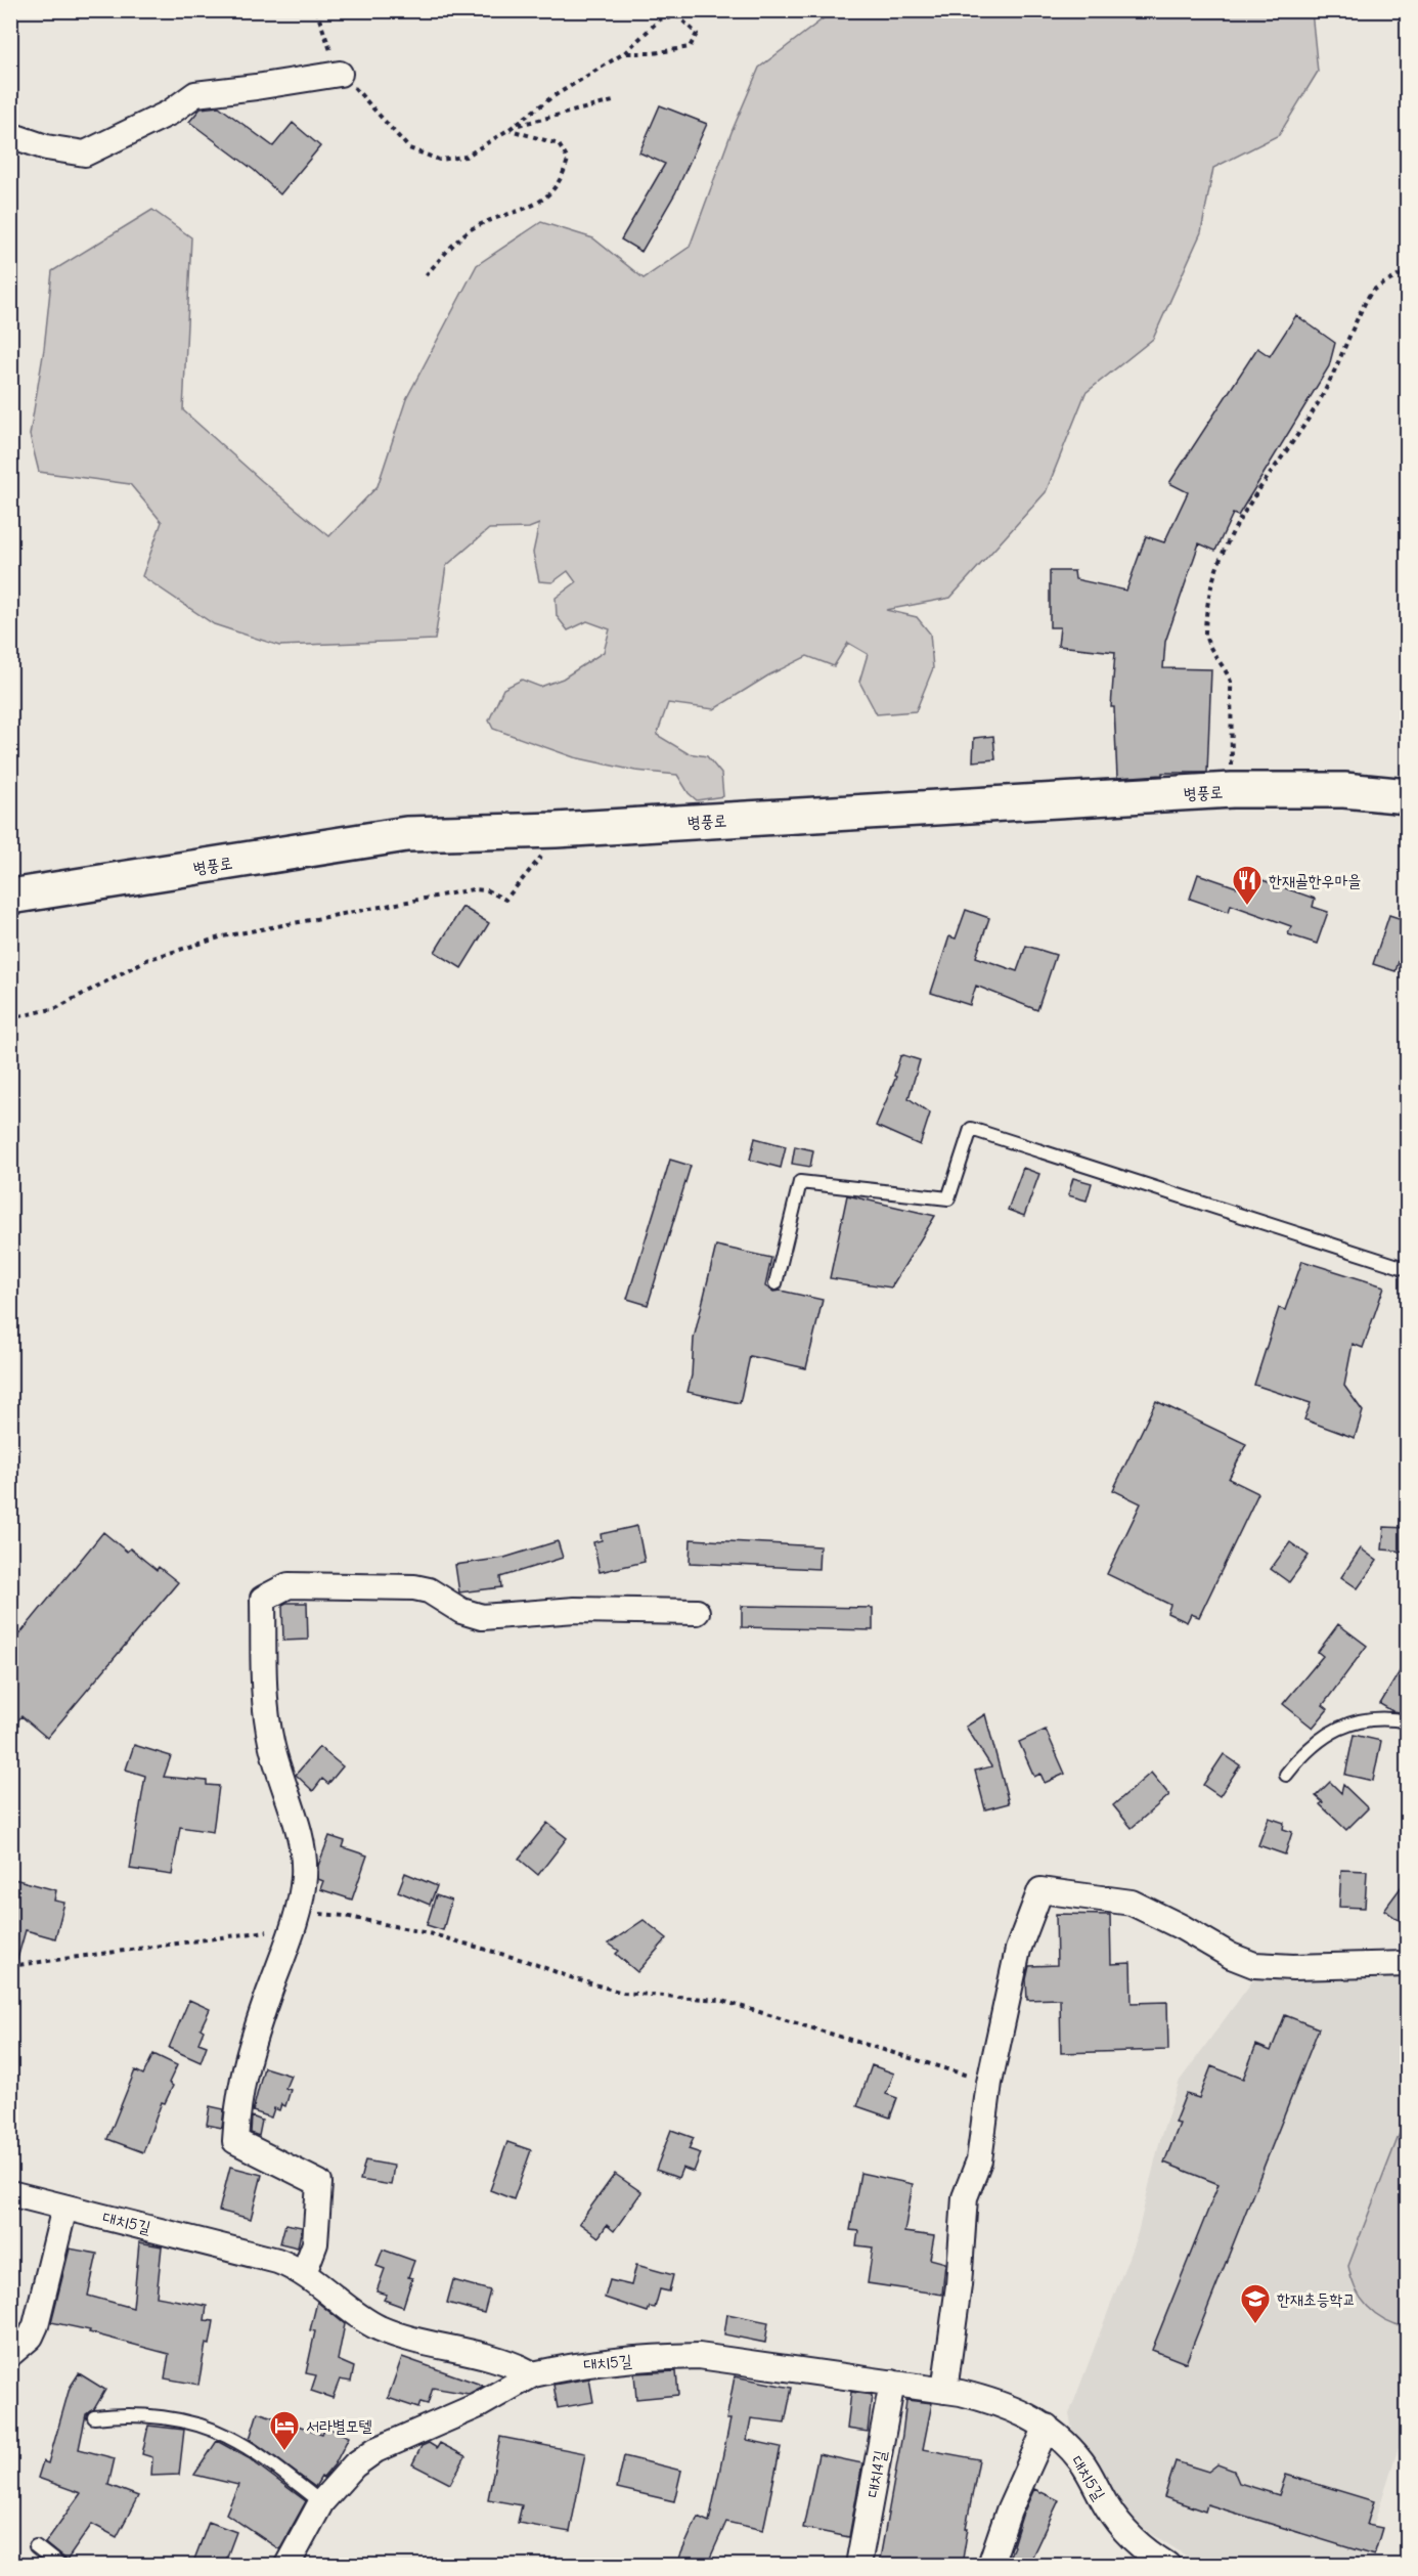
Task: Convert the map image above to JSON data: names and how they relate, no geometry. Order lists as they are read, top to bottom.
{
  "streets": {
    "main road": ["병풍로"],
    "street": ["대치5길", "대치4길"]
  },
  "crossings": [
    ["대치5길", "대치4길"]
  ],
  "places": {
    "restaurant": ["한재골한우마을"],
    "school or university": ["한재초등학교"],
    "hotel": ["서라별모텔"]
  }
}
